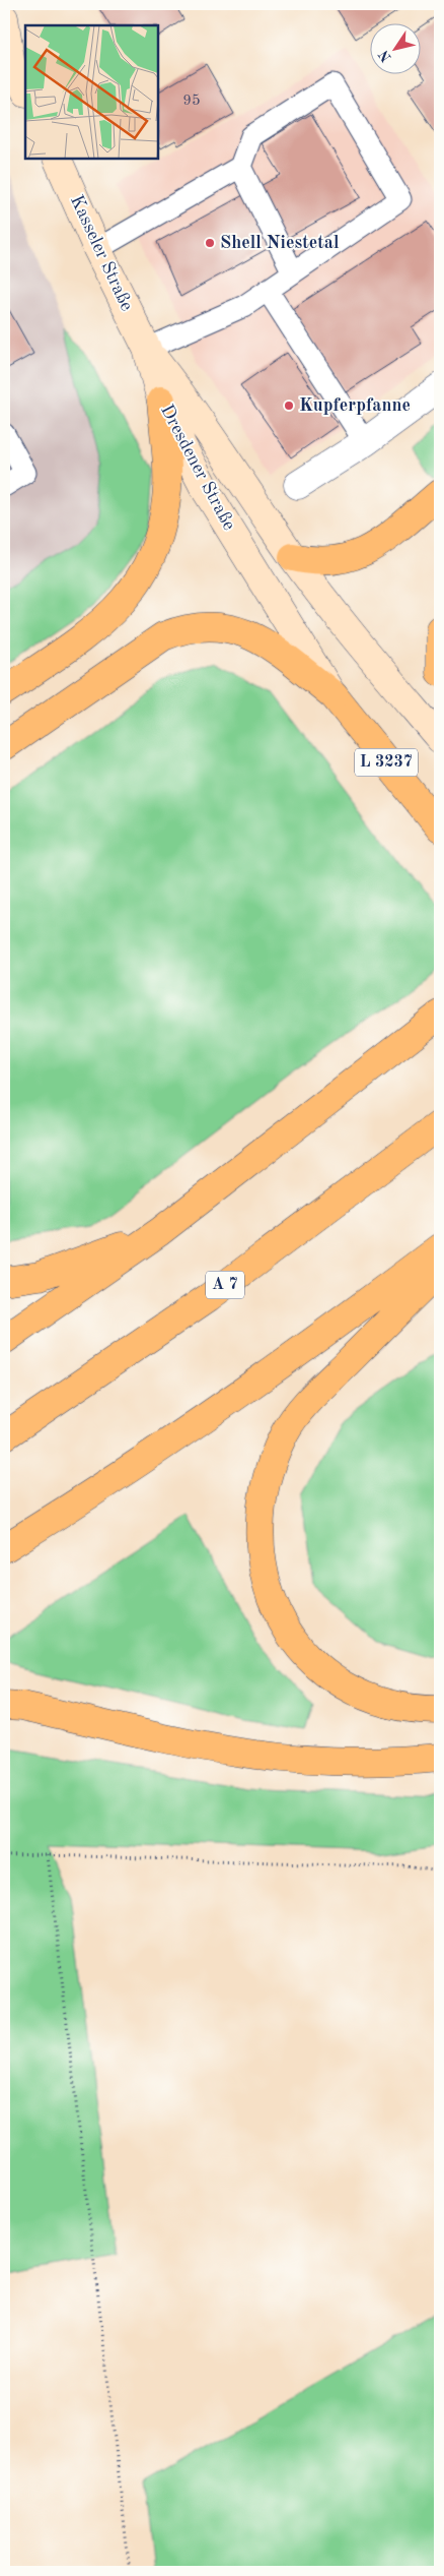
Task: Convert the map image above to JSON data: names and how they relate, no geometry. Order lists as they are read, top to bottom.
{
  "streets": {
    "main road": [
      "Kasseler Straße",
      "Dresdener Straße",
      "L 3237",
      "A 7"
    ]
  },
  "crossings": [
    ["Kasseler Straße", "Dresdener Straße"]
  ],
  "places": ["Shell Niestetal", "Kupferpfanne"],
  "house_numbers": ["95"],
  "north": "bottom left"
}
